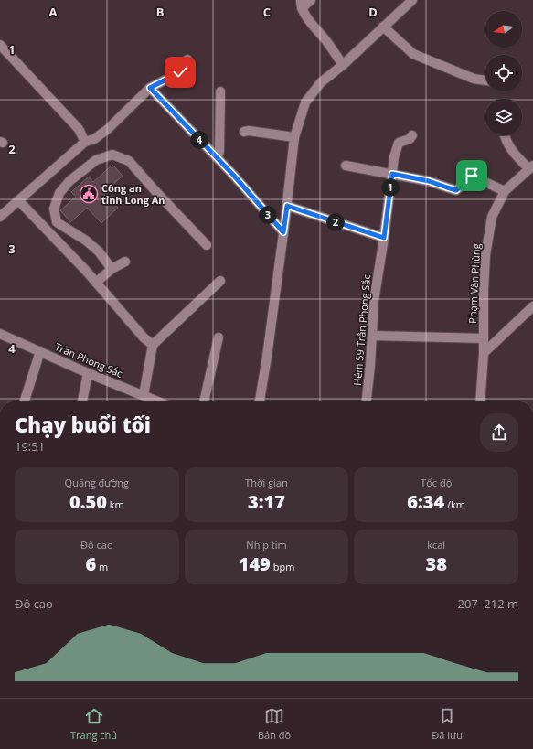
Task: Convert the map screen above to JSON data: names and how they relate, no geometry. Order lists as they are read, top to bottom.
{
  "streets": {
    "street": ["Phạm Văn Phùng", "Hẻm 59 Trần Phong Sắc", "Trần Phong Sắc"]
  },
  "places": {
    "public building": ["Công an tỉnh Long An"]
  },
  "north": "left",
  "page": {
    "pins": [
      "4",
      "1",
      "3",
      "2"
    ],
    "heading": ["Chạy buổi tối", "19:51"],
    "stats": [
      ["Quãng đường", "0.50 km"],
      ["Thời gian", "3:17"],
      ["Tốc độ", "6:34 /km"],
      ["Độ cao", "6 m"],
      ["Nhịp tim", "149 bpm"],
      ["kcal", "38"]
    ],
    "chart": ["Độ cao", "207–212 m"],
    "tabs": ["Trang chủ", "Bản đồ", "Đã lưu"]
  },
  "grid": {
    "columns": [
      "A",
      "B",
      "C",
      "D"
    ],
    "rows": [
      "1",
      "2",
      "3",
      "4"
    ]
  }
}
